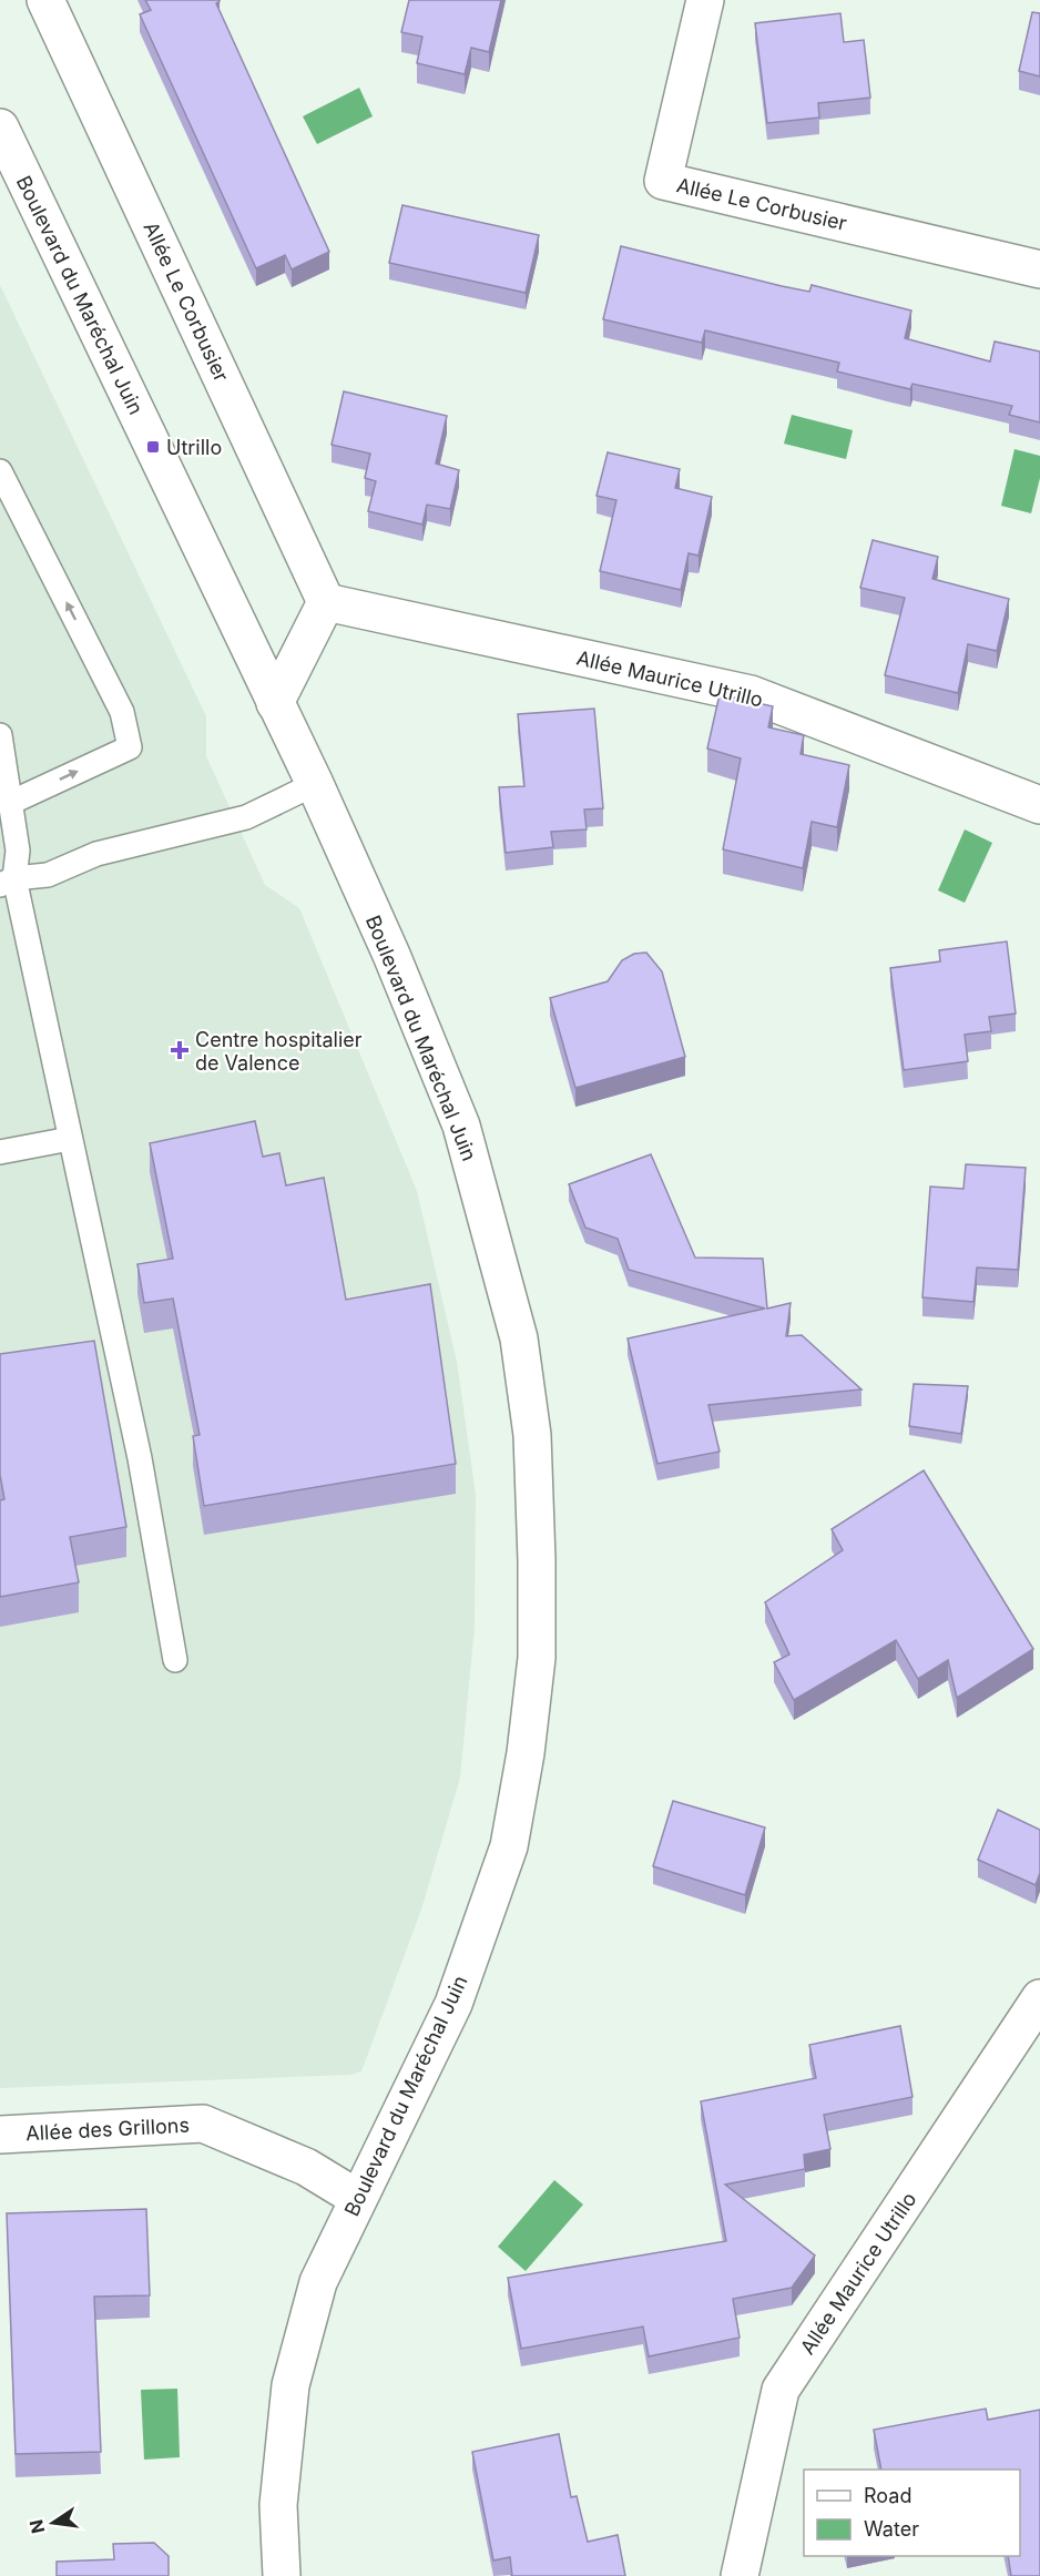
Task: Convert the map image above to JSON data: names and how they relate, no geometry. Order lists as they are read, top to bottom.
{
  "streets": {
    "street": [
      "Allée Le Corbusier",
      "Boulevard du Maréchal Juin",
      "Allée Maurice Utrillo",
      "Allée des Grillons"
    ]
  },
  "crossings": [
    ["Allée Le Corbusier", "Allée Maurice Utrillo"],
    ["Boulevard du Maréchal Juin", "Allée des Grillons"]
  ],
  "places": {
    "transit": ["Utrillo"],
    "health": ["Centre hospitalier de Valence"]
  },
  "legend": ["Road", "Water"],
  "north": "left"
}
